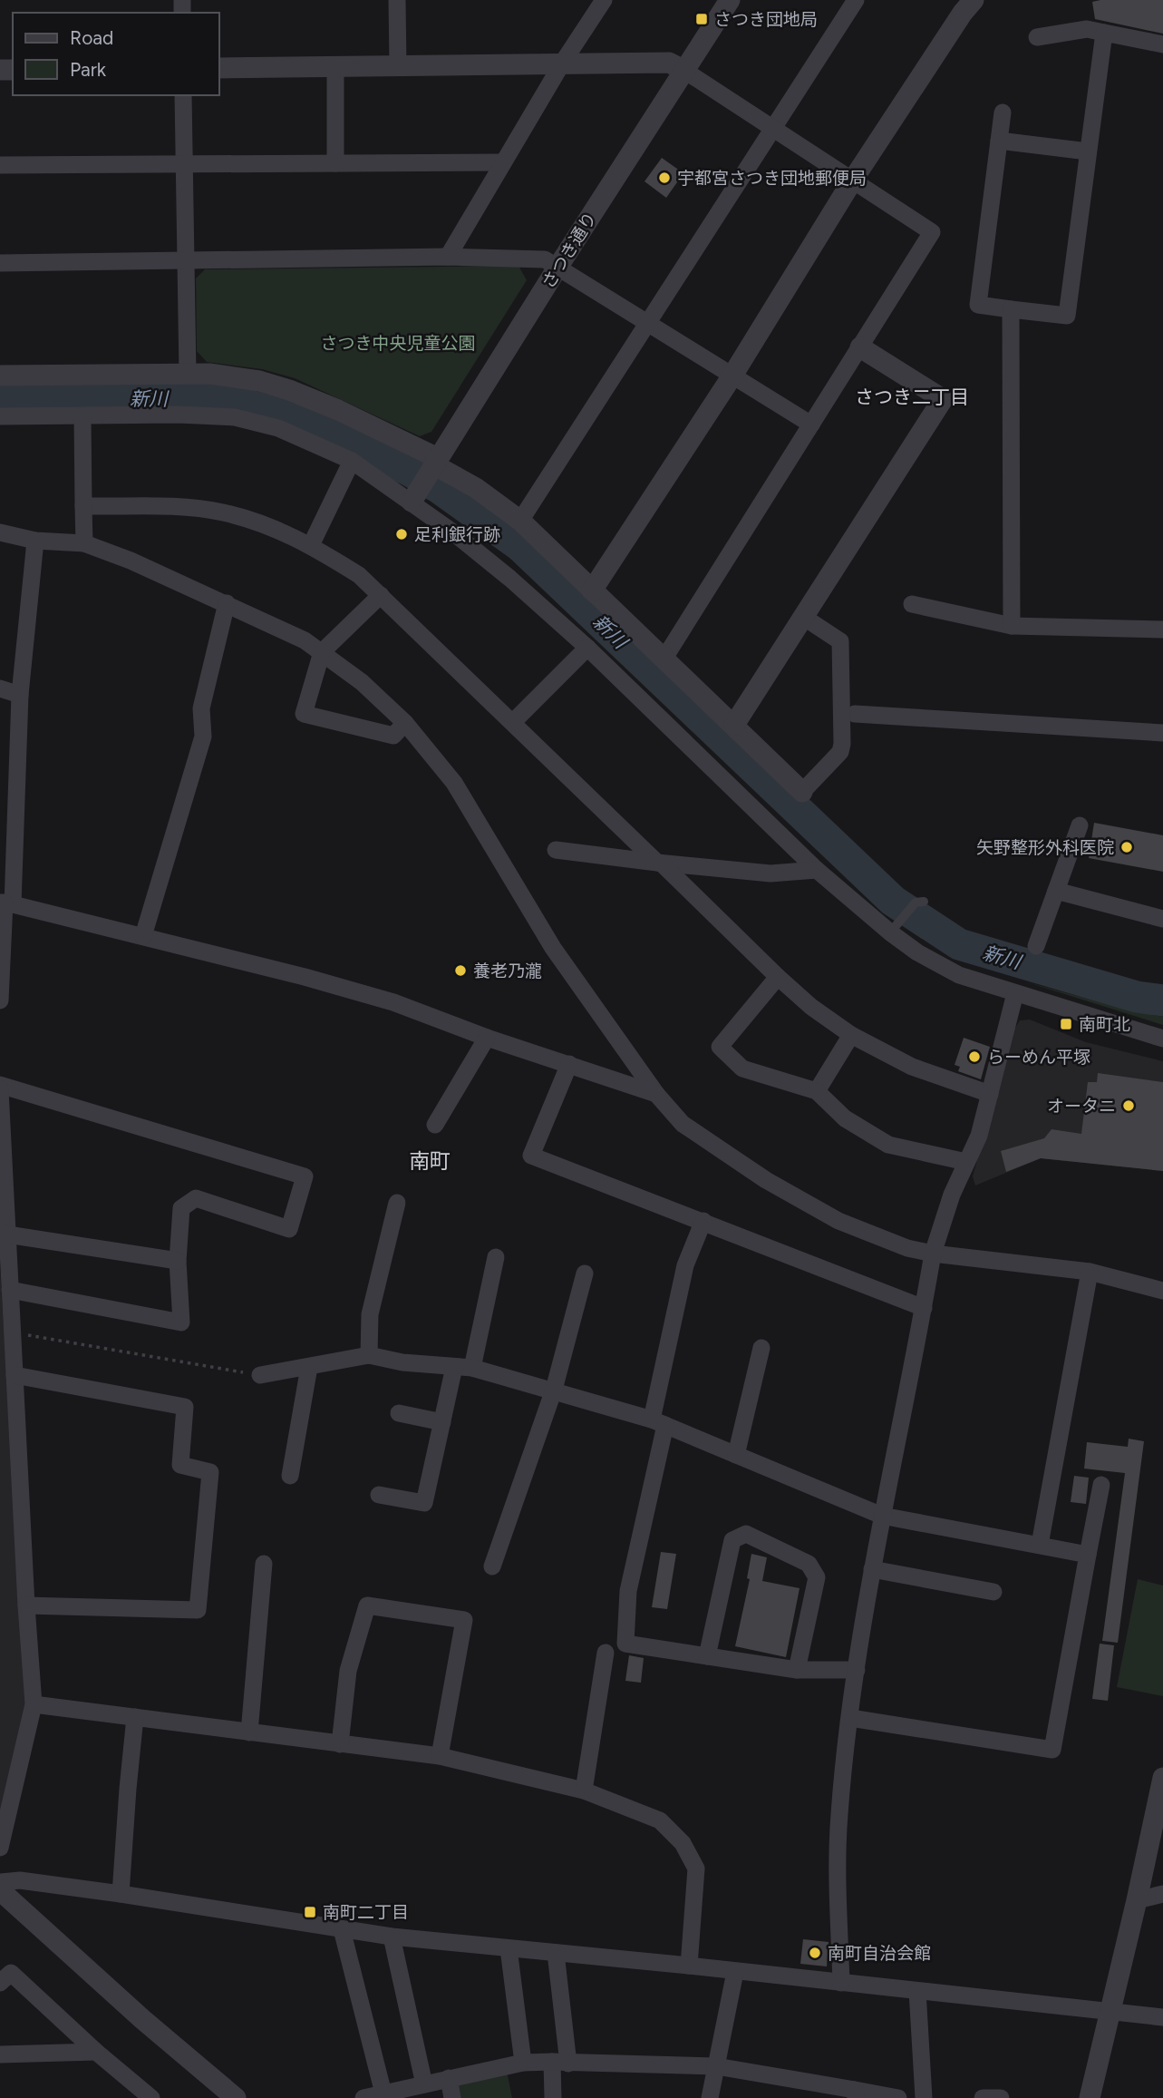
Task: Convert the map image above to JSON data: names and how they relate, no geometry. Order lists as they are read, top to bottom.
{
  "streets": {
    "street": ["さつき通り"]
  },
  "districts": ["さつき二丁目", "南町"],
  "water": ["新川"],
  "parks": ["さつき中央児童公園"],
  "places": {
    "transit": ["さつき団地局", "南町北", "南町二丁目"],
    "other": [
      "宇都宮さつき団地郵便局",
      "足利銀行跡",
      "矢野整形外科医院",
      "養老乃瀧",
      "らーめん平塚",
      "オータニ",
      "南町自治会館"
    ]
  },
  "legend": ["Road", "Park"]
}
